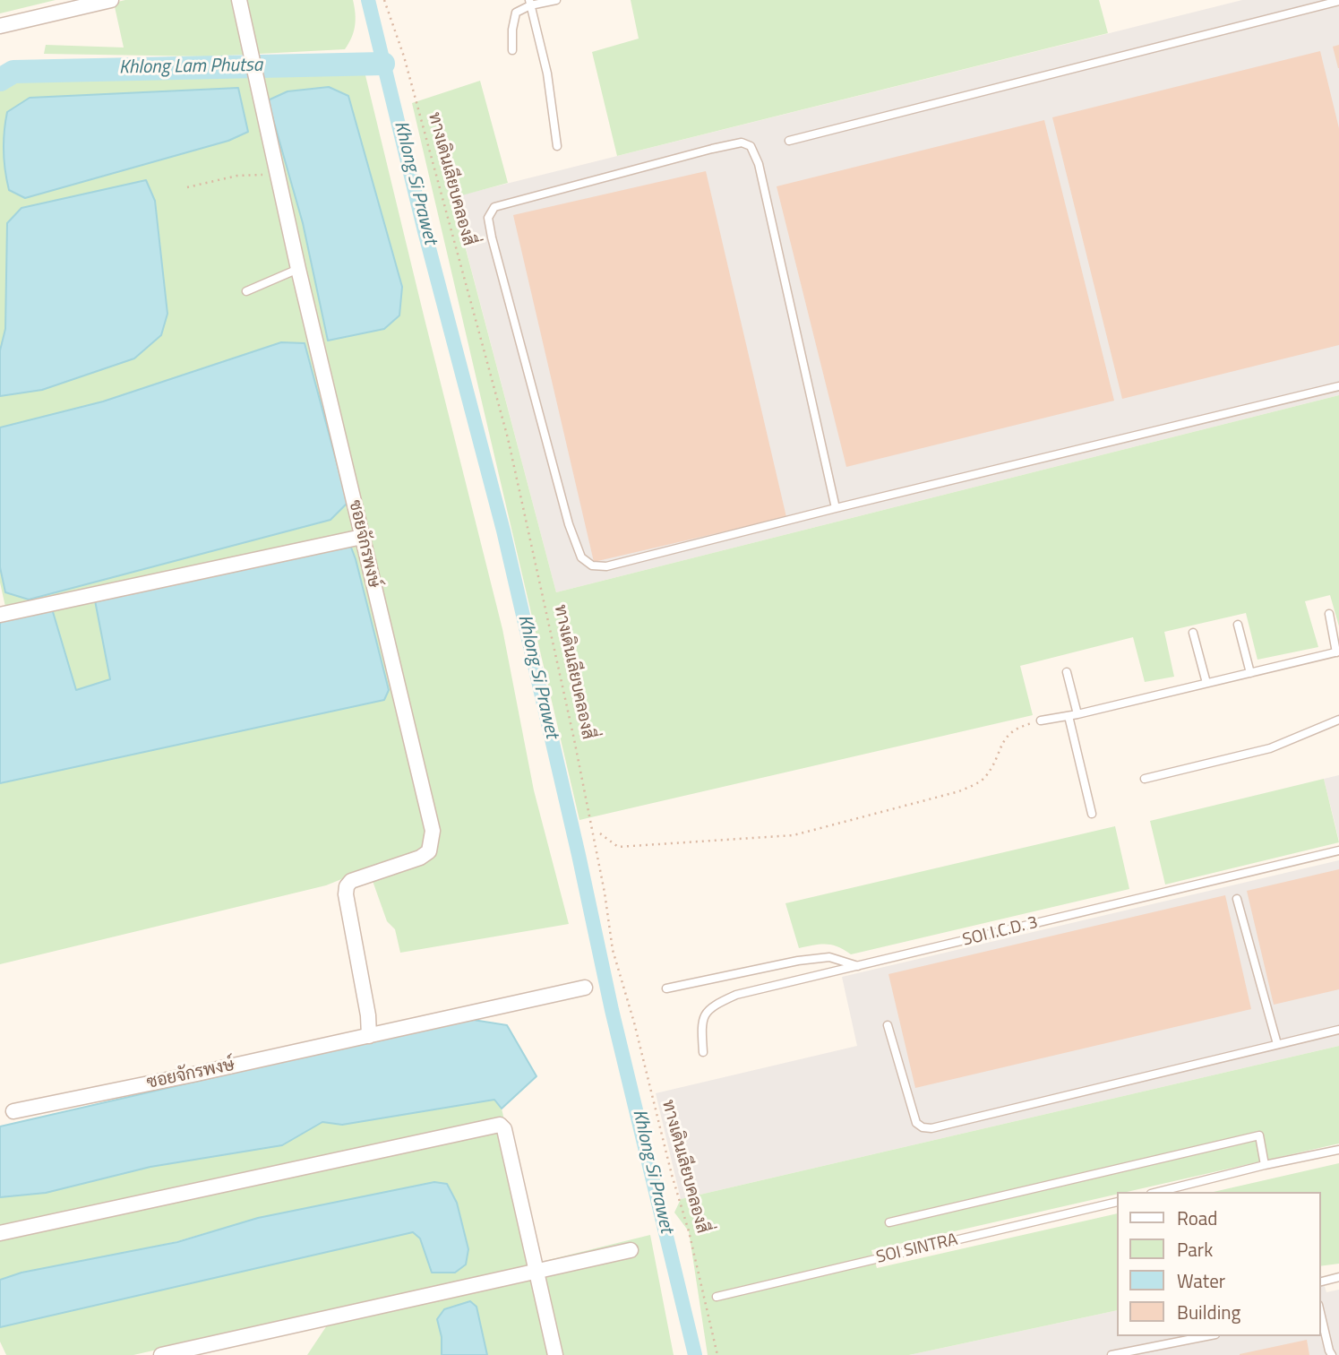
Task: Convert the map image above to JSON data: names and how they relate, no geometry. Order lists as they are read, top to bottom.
{
  "streets": {
    "street": ["ซอยจักรพงษ์"],
    "lane": ["SOI I.C.D. 3", "SOI SINTRA"],
    "path": ["ทางเดินเลียบคลองสี่"]
  },
  "water": ["Khlong Lam Phutsa", "Khlong Si Prawet"],
  "legend": [
    "Road",
    "Park",
    "Water",
    "Building"
  ]
}
